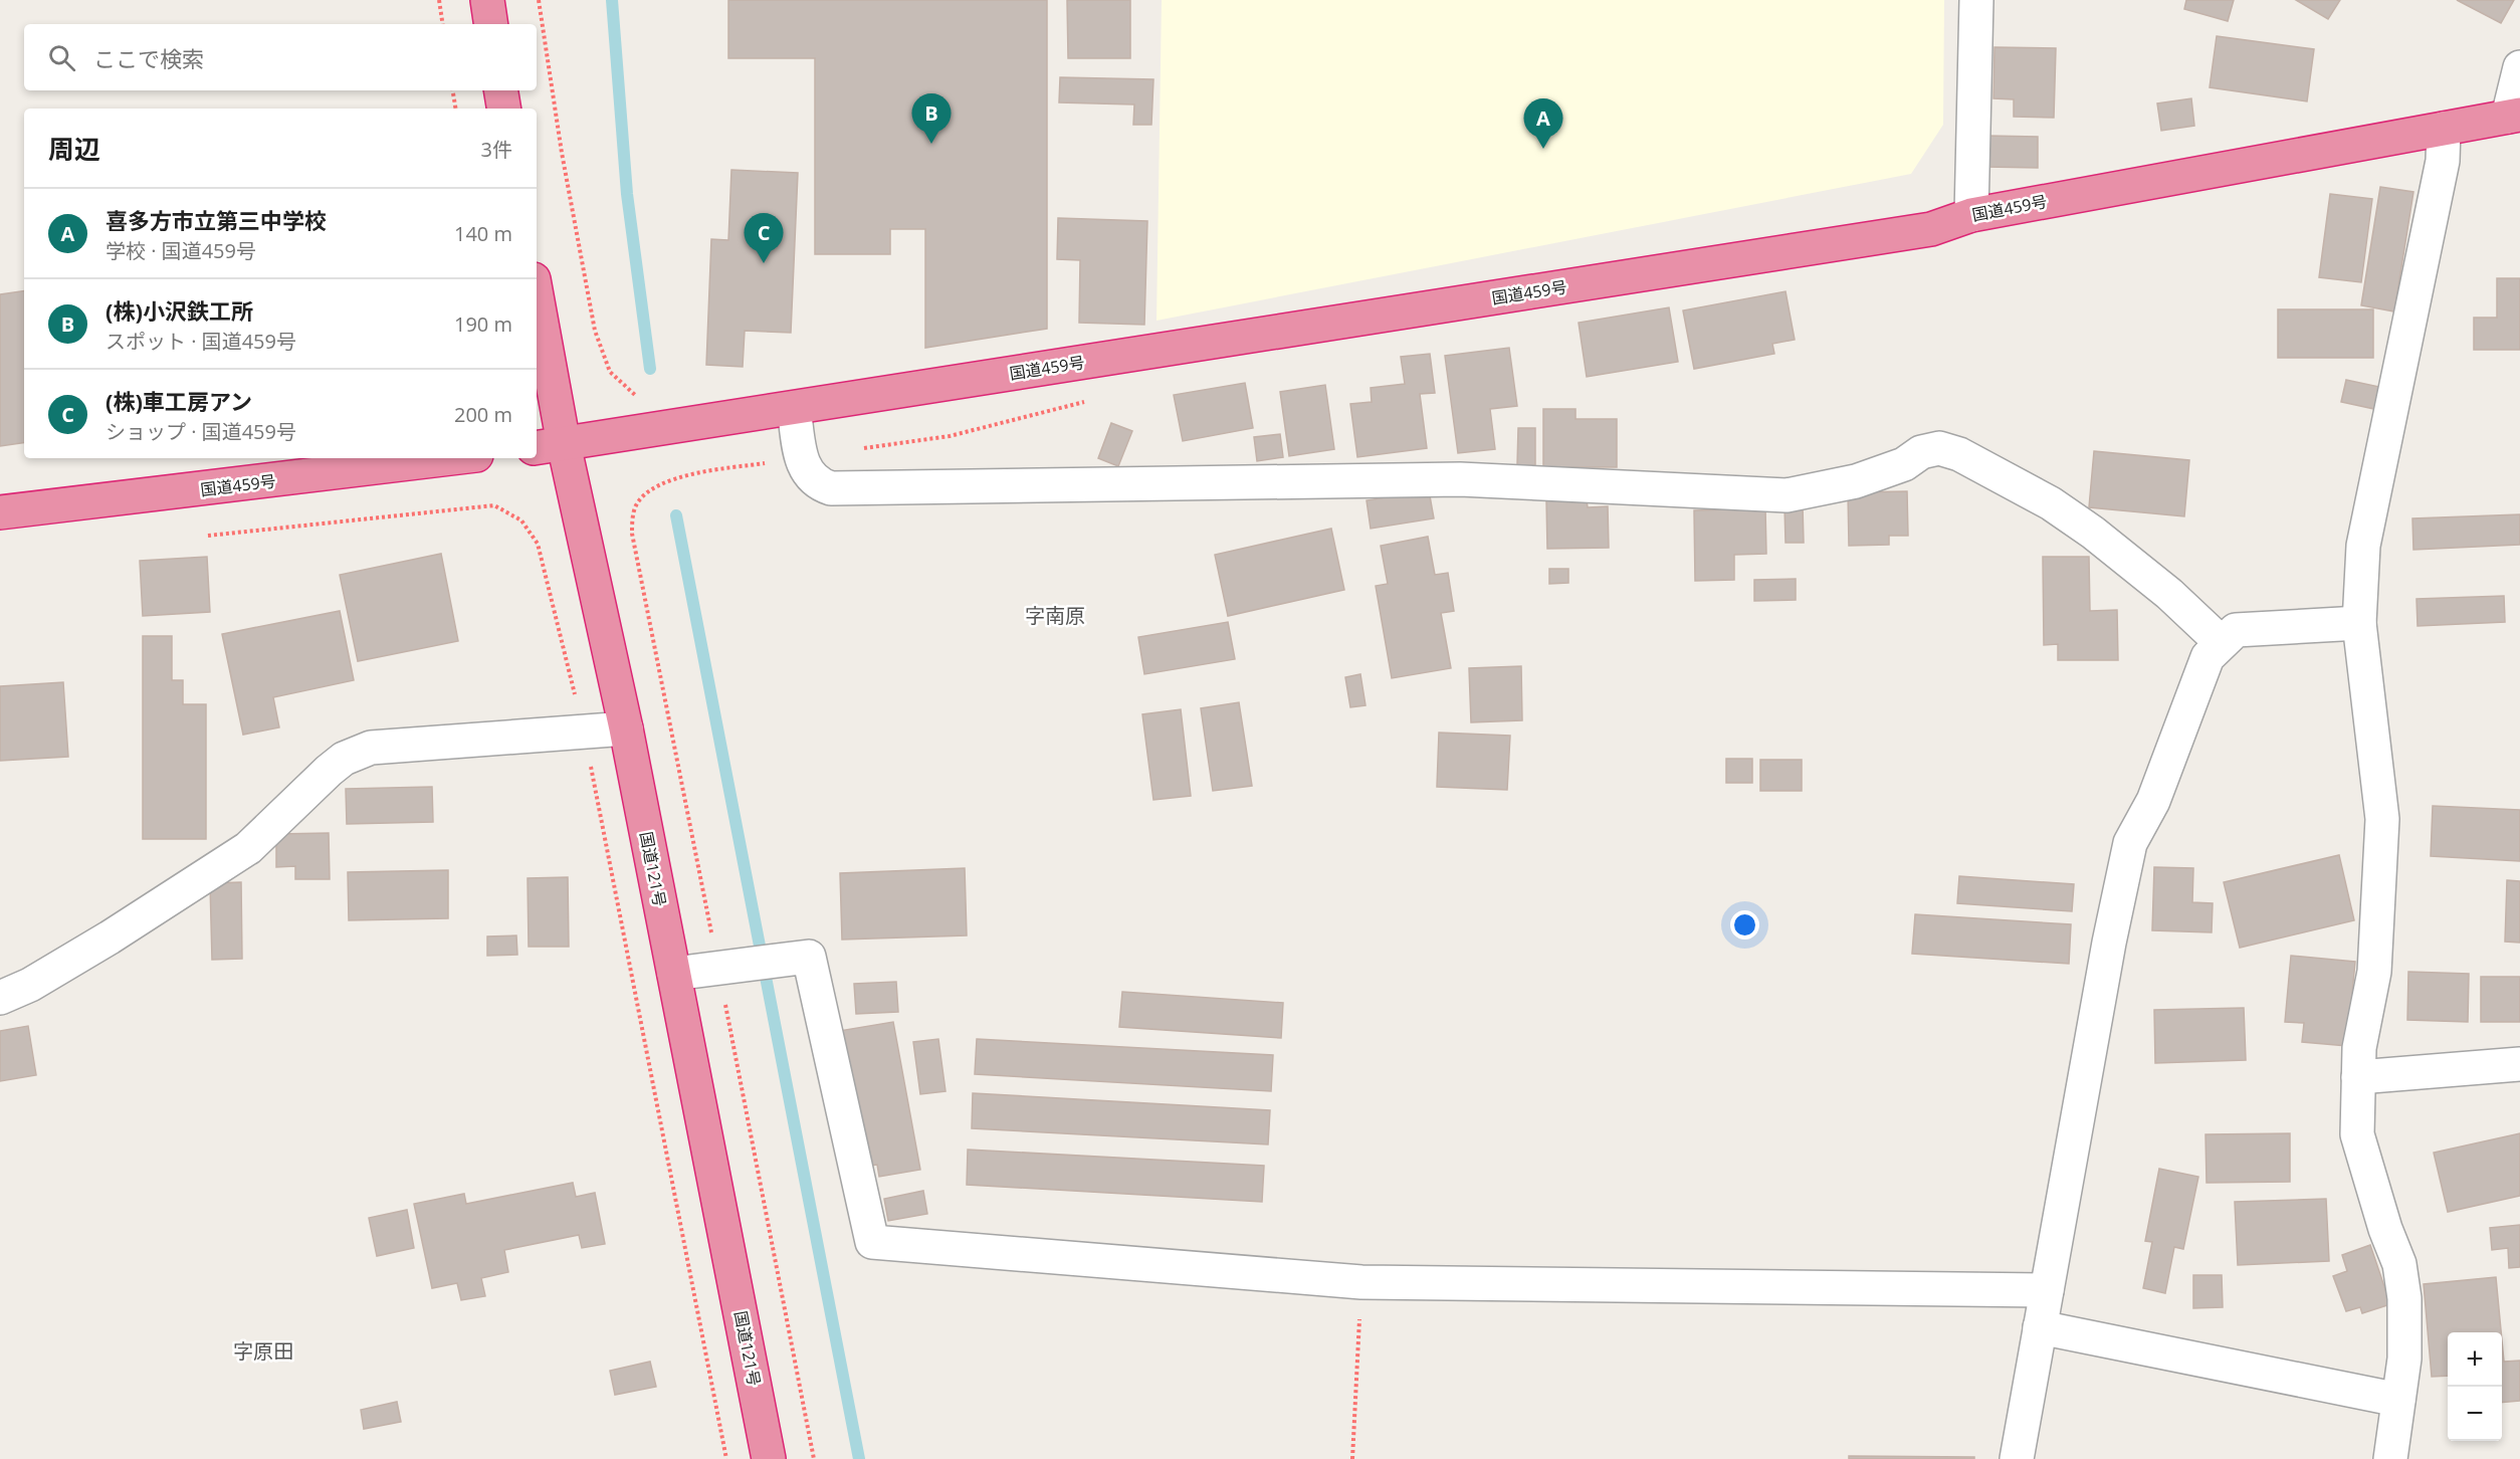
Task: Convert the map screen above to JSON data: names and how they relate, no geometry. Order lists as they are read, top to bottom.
{
  "streets": {
    "highway": ["国道459号", "国道121号"]
  },
  "crossings": [
    ["国道459号", "国道121号"]
  ],
  "districts": ["字南原", "字原田"],
  "page": {
    "search": "ここで検索",
    "pins": ["B", "A", "C"],
    "heading": ["周辺", "3件"],
    "list": [
      {
        "mark": "A",
        "name": "喜多方市立第三中学校",
        "note": "学校 · 国道459号",
        "value": "140 m"
      },
      {
        "mark": "B",
        "name": "(株)小沢鉄工所",
        "note": "スポット · 国道459号",
        "value": "190 m"
      },
      {
        "mark": "C",
        "name": "(株)車工房アン",
        "note": "ショップ · 国道459号",
        "value": "200 m"
      }
    ],
    "map_buttons": ["+", "−"]
  }
}
